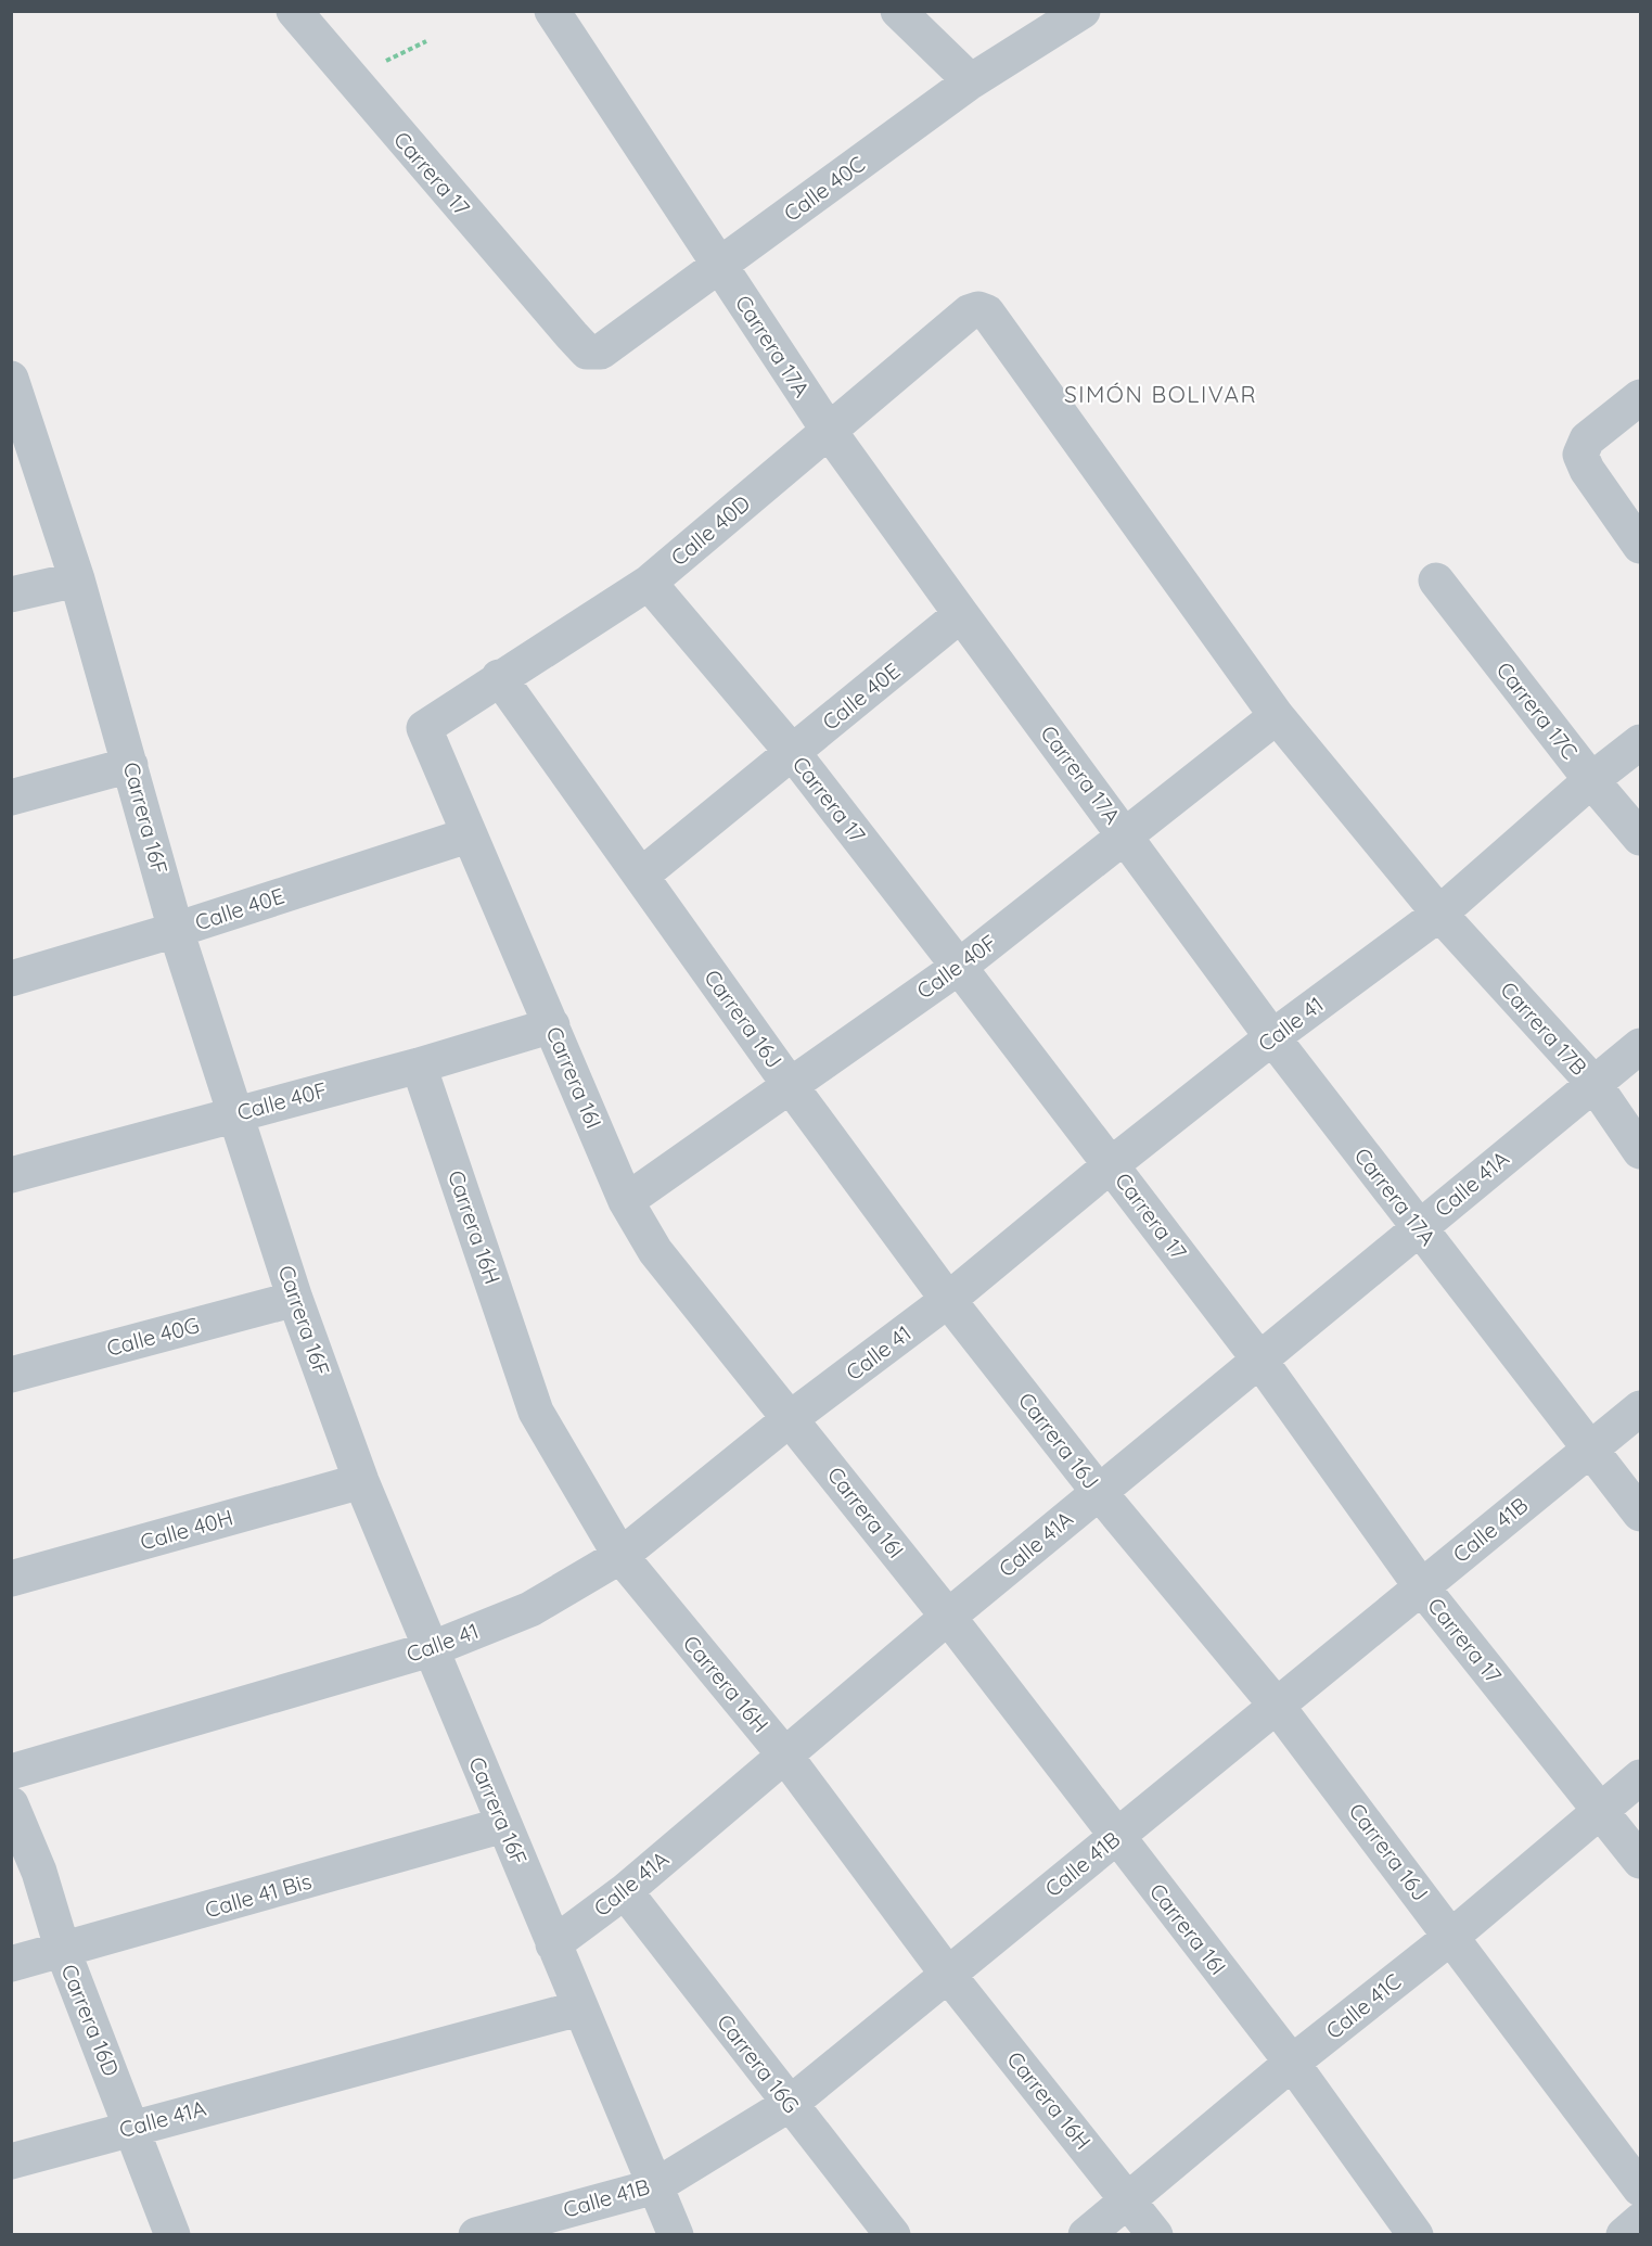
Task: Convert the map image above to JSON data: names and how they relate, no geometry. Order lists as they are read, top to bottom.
{
  "streets": {
    "street": [
      "Carrera 17",
      "Calle 40C",
      "Carrera 17A",
      "Calle 40D",
      "Calle 40E",
      "Carrera 17C",
      "Carrera 16F",
      "Calle 40F",
      "Carrera 16J",
      "Calle 41",
      "Carrera 17B",
      "Carrera 16I",
      "Calle 41A",
      "Carrera 16H",
      "Calle 40G",
      "Calle 40H",
      "Calle 41B",
      "Calle 41 Bis",
      "Calle 41C",
      "Carrera 16D",
      "Carrera 16G"
    ]
  },
  "crossings": [
    ["Carrera 17", "Calle 40C"],
    ["Carrera 17", "Calle 40D"],
    ["Carrera 17", "Calle 40E"],
    ["Carrera 17", "Calle 40F"],
    ["Carrera 17", "Calle 41"],
    ["Carrera 17", "Calle 41A"],
    ["Carrera 17", "Calle 41B"],
    ["Carrera 17", "Calle 41C"],
    ["Calle 40C", "Carrera 17A"],
    ["Carrera 17A", "Calle 40D"],
    ["Carrera 17A", "Calle 40E"],
    ["Carrera 17A", "Calle 40F"],
    ["Carrera 17A", "Calle 41"],
    ["Carrera 17A", "Calle 41A"],
    ["Carrera 17A", "Calle 41B"],
    ["Calle 40D", "Carrera 16J"],
    ["Calle 40D", "Carrera 17B"],
    ["Calle 40D", "Carrera 16I"],
    ["Calle 40E", "Carrera 16F"],
    ["Calle 40E", "Carrera 16J"],
    ["Calle 40E", "Carrera 16I"],
    ["Carrera 17C", "Calle 41"],
    ["Carrera 16F", "Calle 40F"],
    ["Carrera 16F", "Calle 41"],
    ["Carrera 16F", "Calle 41A"],
    ["Carrera 16F", "Calle 40G"],
    ["Carrera 16F", "Calle 40H"],
    ["Carrera 16F", "Calle 41B"],
    ["Carrera 16F", "Calle 41 Bis"],
    ["Calle 40F", "Carrera 16J"],
    ["Calle 40F", "Carrera 17B"],
    ["Calle 40F", "Carrera 16I"],
    ["Calle 40F", "Carrera 16H"],
    ["Carrera 16J", "Calle 41"],
    ["Carrera 16J", "Calle 41A"],
    ["Carrera 16J", "Calle 41B"],
    ["Carrera 16J", "Calle 41C"],
    ["Calle 41", "Carrera 17B"],
    ["Calle 41", "Carrera 16I"],
    ["Calle 41", "Carrera 16H"],
    ["Carrera 17B", "Calle 41A"],
    ["Carrera 16I", "Calle 41A"],
    ["Carrera 16I", "Calle 41B"],
    ["Carrera 16I", "Calle 41C"],
    ["Calle 41A", "Carrera 16H"],
    ["Calle 41A", "Carrera 16D"],
    ["Calle 41A", "Carrera 16G"],
    ["Carrera 16H", "Calle 41B"],
    ["Carrera 16H", "Calle 41C"],
    ["Calle 41B", "Carrera 16G"],
    ["Calle 41 Bis", "Carrera 16D"]
  ],
  "districts": ["SIMÓN BOLIVAR"]
}
